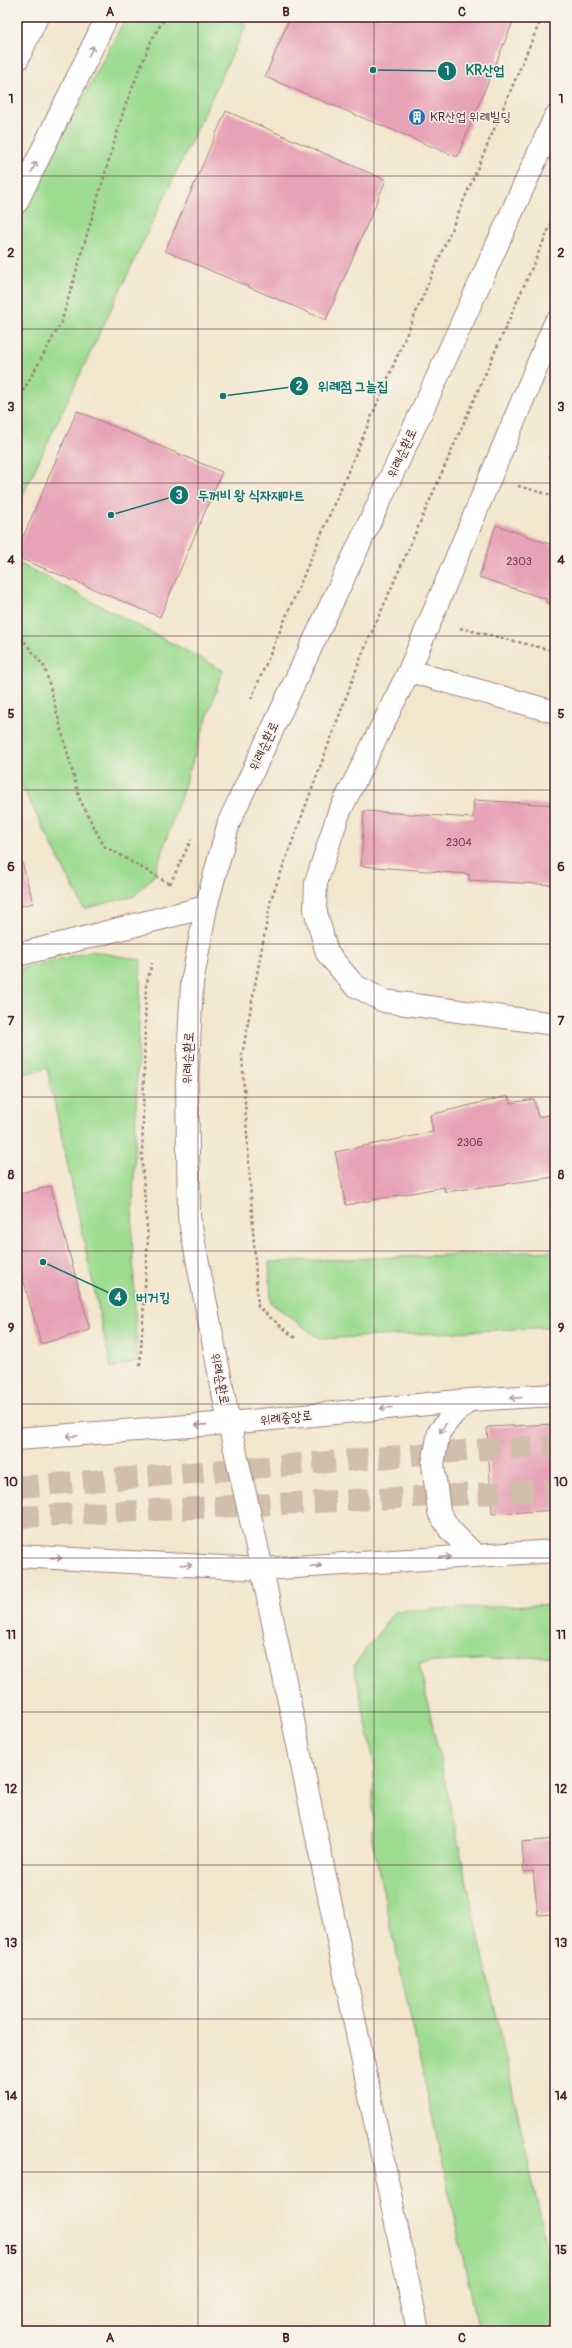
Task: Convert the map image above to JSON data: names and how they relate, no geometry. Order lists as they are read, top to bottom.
{
  "streets": {
    "main road": ["위례순환로", "위례중앙로"]
  },
  "crossings": [
    ["위례순환로", "위례중앙로"]
  ],
  "places": {
    "other": [
      "KR산업",
      "위례점 그늘집",
      "두꺼비 왕 식자재마트",
      "버거킹"
    ],
    "building": ["KR산업 위례빌딩"]
  },
  "house_numbers": ["2303", "2304", "2306"],
  "grid": {
    "columns": ["A", "B", "C"],
    "rows": [
      "1",
      "2",
      "3",
      "4",
      "5",
      "6",
      "7",
      "8",
      "9",
      "10",
      "11",
      "12",
      "13",
      "14",
      "15"
    ]
  }
}
